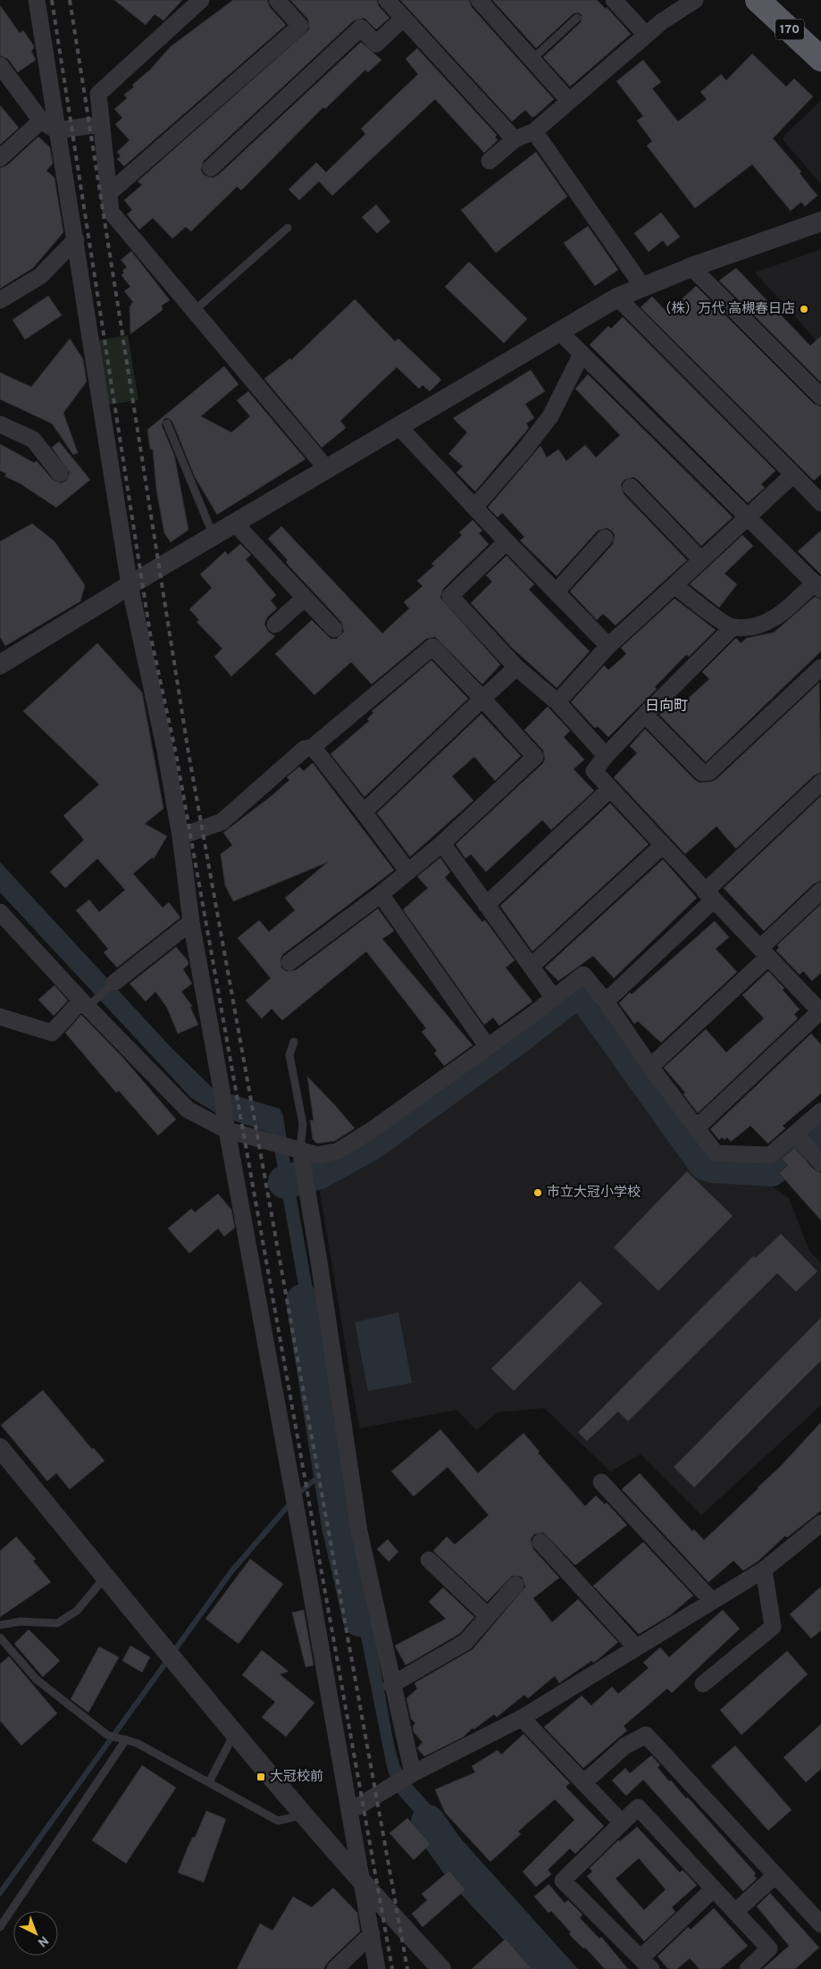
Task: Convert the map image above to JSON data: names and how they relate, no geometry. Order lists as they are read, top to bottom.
{
  "streets": {
    "highway": ["170"]
  },
  "districts": ["日向町"],
  "places": {
    "other": ["（株）万代 高槻春日店", "市立大冠小学校"],
    "transit": ["大冠校前"]
  },
  "north": "bottom right"
}
